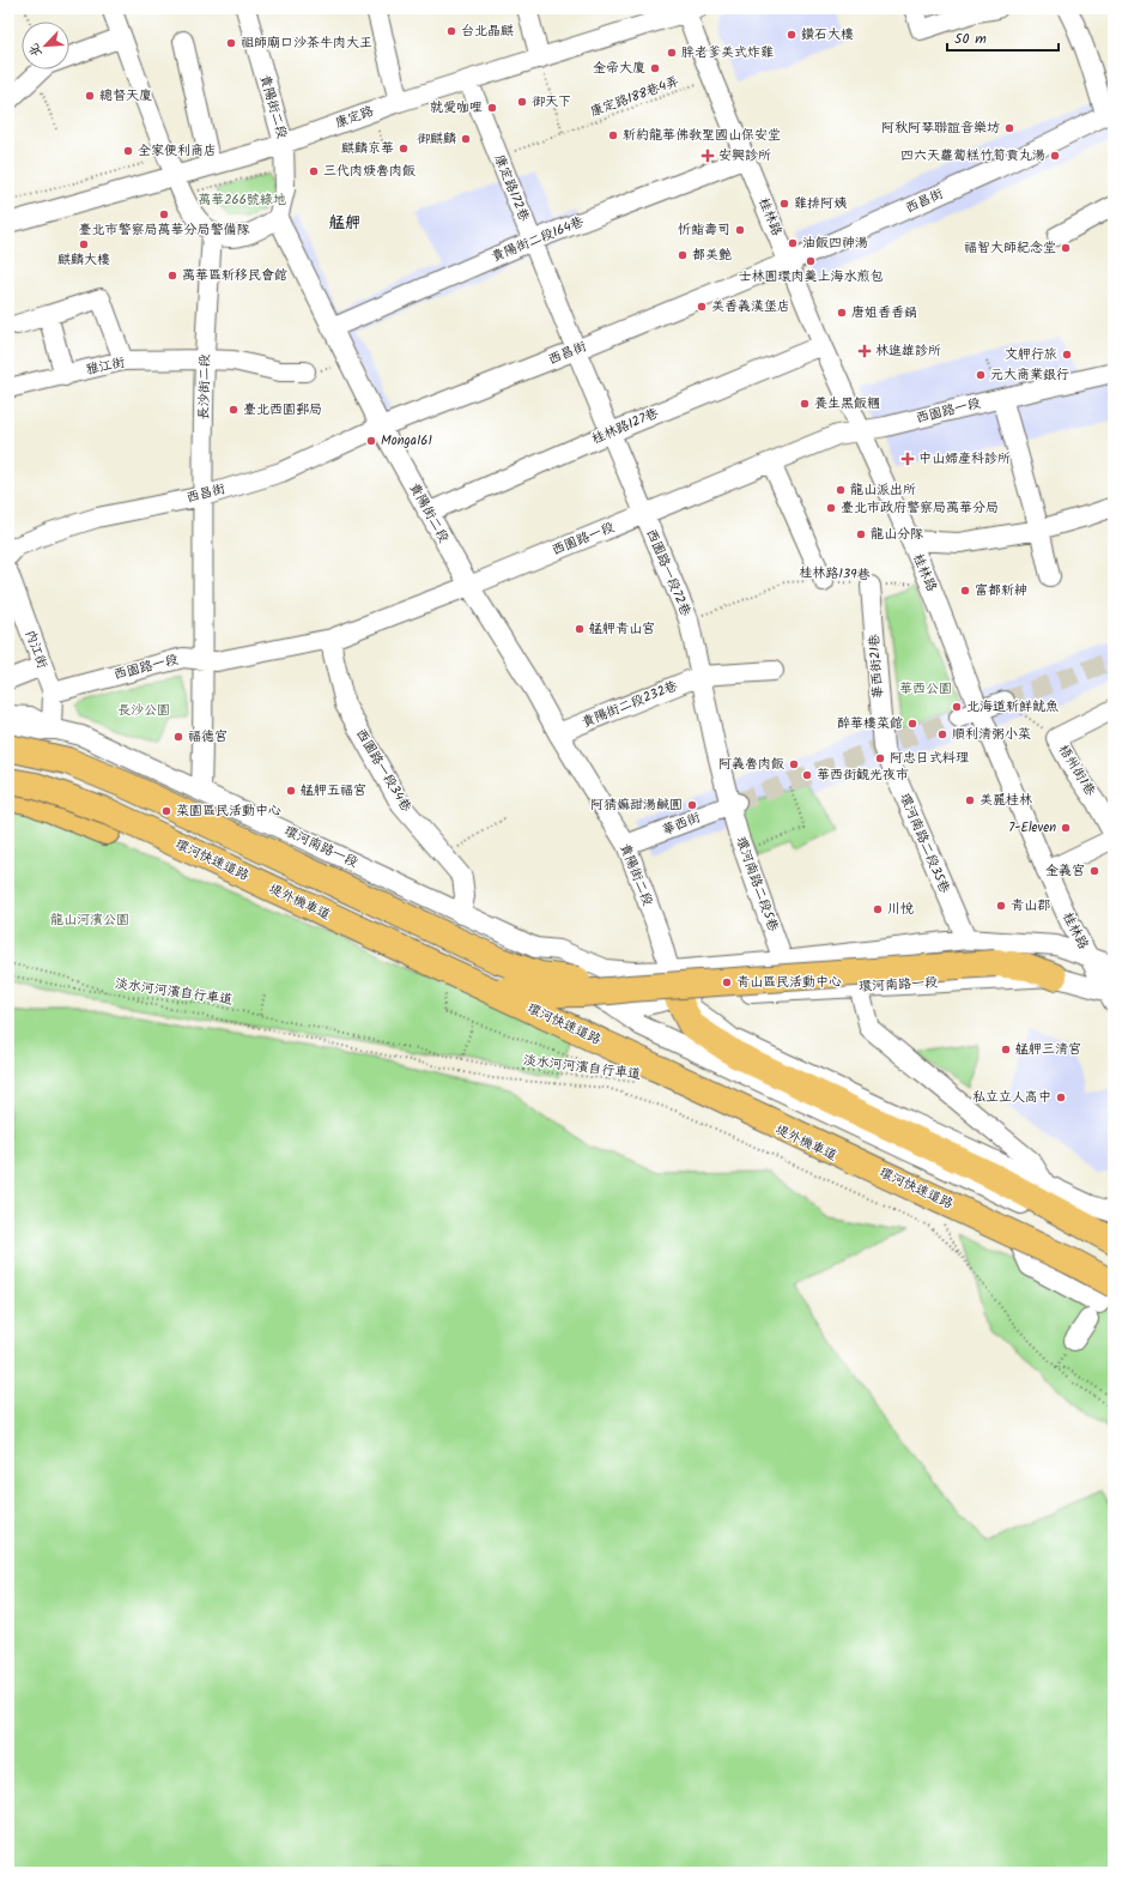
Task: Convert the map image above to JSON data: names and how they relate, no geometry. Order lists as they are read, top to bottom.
{
  "streets": {
    "highway": ["環河快速道路"],
    "street": [
      "貴陽街二段",
      "康定路",
      "康定路172巷",
      "西昌街",
      "桂林路",
      "貴陽街二段164巷",
      "雅江街",
      "長沙街二段",
      "西園路一段",
      "桂林路127巷",
      "西園路一段72巷",
      "內江街",
      "華西街21巷",
      "貴陽街二段232巷",
      "西園路一段34巷",
      "梧州街1巷",
      "華西街",
      "環河南路二段35巷",
      "環河南路一段",
      "環河南路二段5巷",
      "堤外機車道"
    ],
    "path": ["康定路188巷4弄", "桂林路139巷", "淡水河河濱自行車道"]
  },
  "crossings": [
    ["康定路188巷4弄", "康定路172巷"],
    ["康定路188巷4弄", "桂林路"],
    ["貴陽街二段", "康定路"],
    ["貴陽街二段", "西昌街"],
    ["貴陽街二段", "貴陽街二段164巷"],
    ["貴陽街二段", "西園路一段"],
    ["貴陽街二段", "桂林路127巷"],
    ["貴陽街二段", "貴陽街二段232巷"],
    ["貴陽街二段", "華西街"],
    ["貴陽街二段", "環河南路一段"],
    ["康定路", "康定路172巷"],
    ["康定路", "桂林路"],
    ["康定路172巷", "西昌街"],
    ["康定路172巷", "貴陽街二段164巷"],
    ["康定路172巷", "西園路一段72巷"],
    ["西昌街", "桂林路"],
    ["西昌街", "長沙街二段"],
    ["西昌街", "西園路一段72巷"],
    ["桂林路", "貴陽街二段164巷"],
    ["桂林路", "西園路一段"],
    ["桂林路", "桂林路127巷"],
    ["桂林路", "桂林路139巷"],
    ["桂林路", "環河南路一段"],
    ["雅江街", "長沙街二段"],
    ["長沙街二段", "西園路一段"],
    ["長沙街二段", "環河南路一段"],
    ["西園路一段", "西園路一段72巷"],
    ["西園路一段", "內江街"],
    ["西園路一段", "西園路一段34巷"],
    ["桂林路127巷", "西園路一段72巷"],
    ["西園路一段72巷", "桂林路139巷"],
    ["西園路一段72巷", "貴陽街二段232巷"],
    ["西園路一段72巷", "華西街"],
    ["西園路一段72巷", "環河南路二段5巷"],
    ["桂林路139巷", "華西街21巷"],
    ["內江街", "環河南路一段"],
    ["華西街21巷", "環河南路二段35巷"],
    ["西園路一段34巷", "環河南路一段"],
    ["華西街", "環河南路二段5巷"],
    ["環河南路二段35巷", "環河南路一段"],
    ["環河南路一段", "環河南路二段5巷"],
    ["環河快速道路", "堤外機車道"]
  ],
  "districts": ["艋舺"],
  "parks": [
    "萬華266號綠地",
    "華西公園",
    "長沙公園",
    "龍山河濱公園"
  ],
  "places": {
    "other": [
      "台北晶麒",
      "鑽石大樓",
      "祖師廟口沙茶牛肉大王",
      "胖老爹美式炸雞",
      "金帝大廈",
      "總督天廈",
      "御天下",
      "就愛咖哩",
      "阿秋阿琴聯誼音樂坊",
      "新約龍華佛教聖國山保安堂",
      "御麒麟",
      "麒麟京華",
      "全家便利商店",
      "四六天蘿蔔糕竹筍貢丸湯",
      "三代肉焿魯肉飯",
      "雞排阿姨",
      "臺北市警察局萬華分局警備隊",
      "忻鮨壽司",
      "油飯四神湯",
      "麒麟大樓",
      "福智大師紀念堂",
      "都美艷",
      "士林圓環肉羹上海水煎包",
      "萬華區新移民會館",
      "美香義漢堡店",
      "唐姐香香鍋",
      "文舺行旅",
      "元大商業銀行",
      "養生黑飯糰",
      "臺北西園郵局",
      "Monga161",
      "龍山派出所",
      "臺北市政府警察局萬華分局",
      "龍山分隊",
      "富都新紳",
      "艋舺青山宮",
      "北海道新鮮魷魚",
      "醉華樓菜館",
      "順利清粥小菜",
      "福德宮",
      "阿忠日式料理",
      "阿義魯肉飯",
      "華西街観光夜市",
      "艋舺五福宮",
      "美麗桂林",
      "阿猜嫲甜湯鹹圓",
      "菜園區民活動中心",
      "7-Eleven",
      "金義宮",
      "青山郡",
      "川悅",
      "青山區民活動中心",
      "艋舺三清宮",
      "私立立人高中"
    ],
    "health": ["安興診所", "林進雄診所", "中山婦產科診所"]
  },
  "scale_bar": "50 m",
  "north": "bottom left"
}
